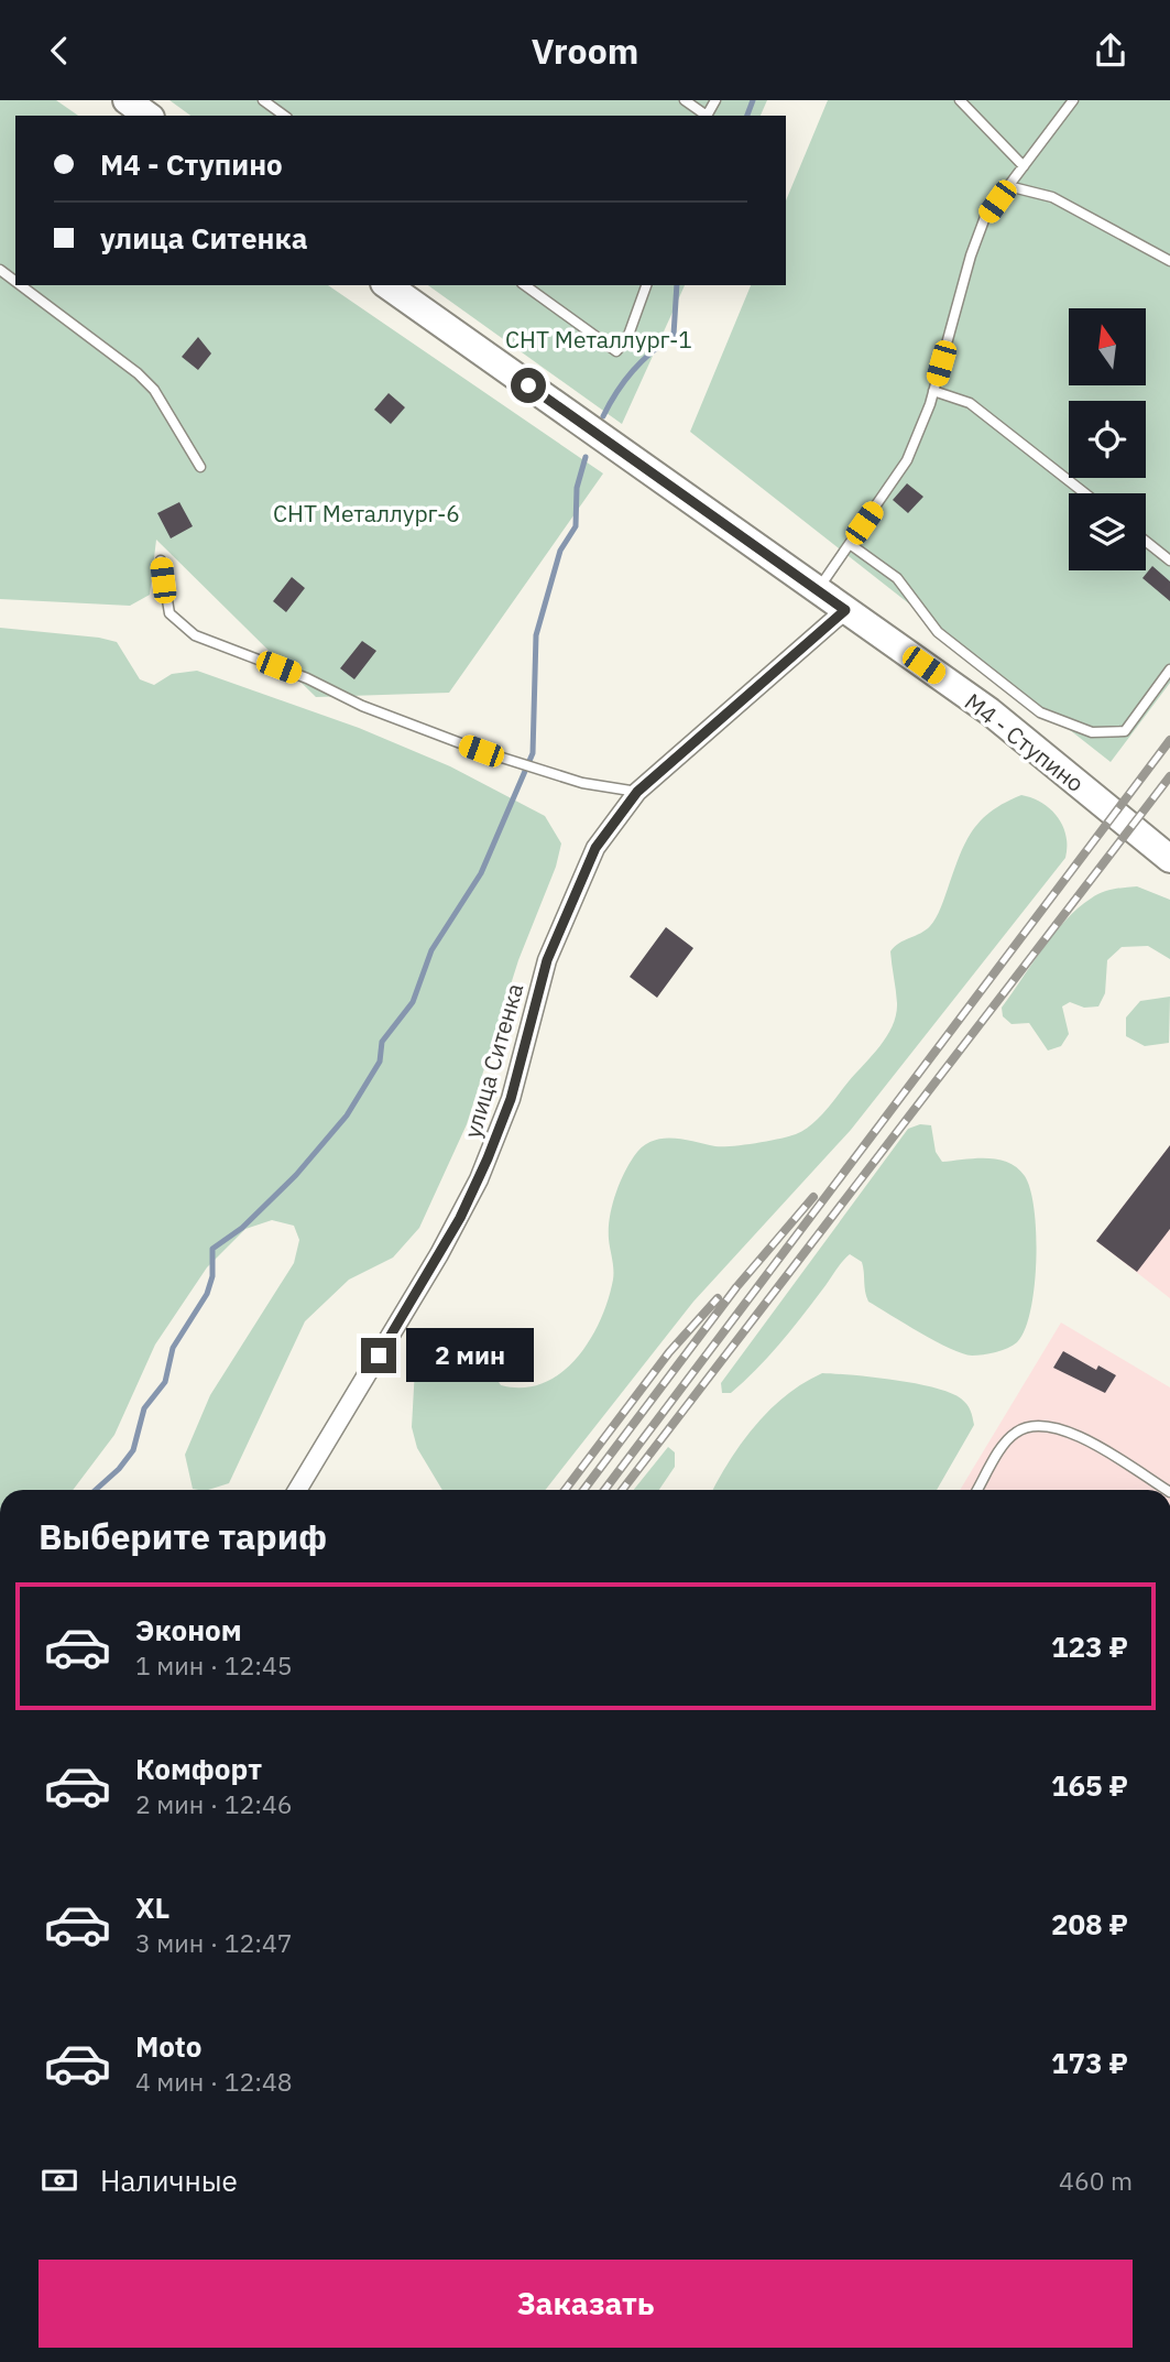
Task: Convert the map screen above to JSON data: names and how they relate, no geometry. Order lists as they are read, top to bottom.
{
  "streets": {
    "main road": ["М4 - Ступино"],
    "street": ["улица Ситенка"]
  },
  "crossings": [
    ["М4 - Ступино", "улица Ситенка"]
  ],
  "parks": ["СНТ Металлург-1", "СНТ Металлург-6"],
  "north": "top",
  "page": {
    "header": "Vroom",
    "banner": ["М4 - Ступино", "улица Ситенка"],
    "bubble": "2 мин",
    "heading": "Выберите тариф",
    "list": [
      {
        "name": "Эконом",
        "note": "1 мин · 12:45",
        "value": "123 ₽"
      },
      {
        "name": "Комфорт",
        "note": "2 мин · 12:46",
        "value": "165 ₽"
      },
      {
        "name": "XL",
        "note": "3 мин · 12:47",
        "value": "208 ₽"
      },
      {
        "name": "Moto",
        "note": "4 мин · 12:48",
        "value": "173 ₽"
      }
    ],
    "pay": ["Наличные", "460 m"],
    "buttons": "Заказать"
  }
}
